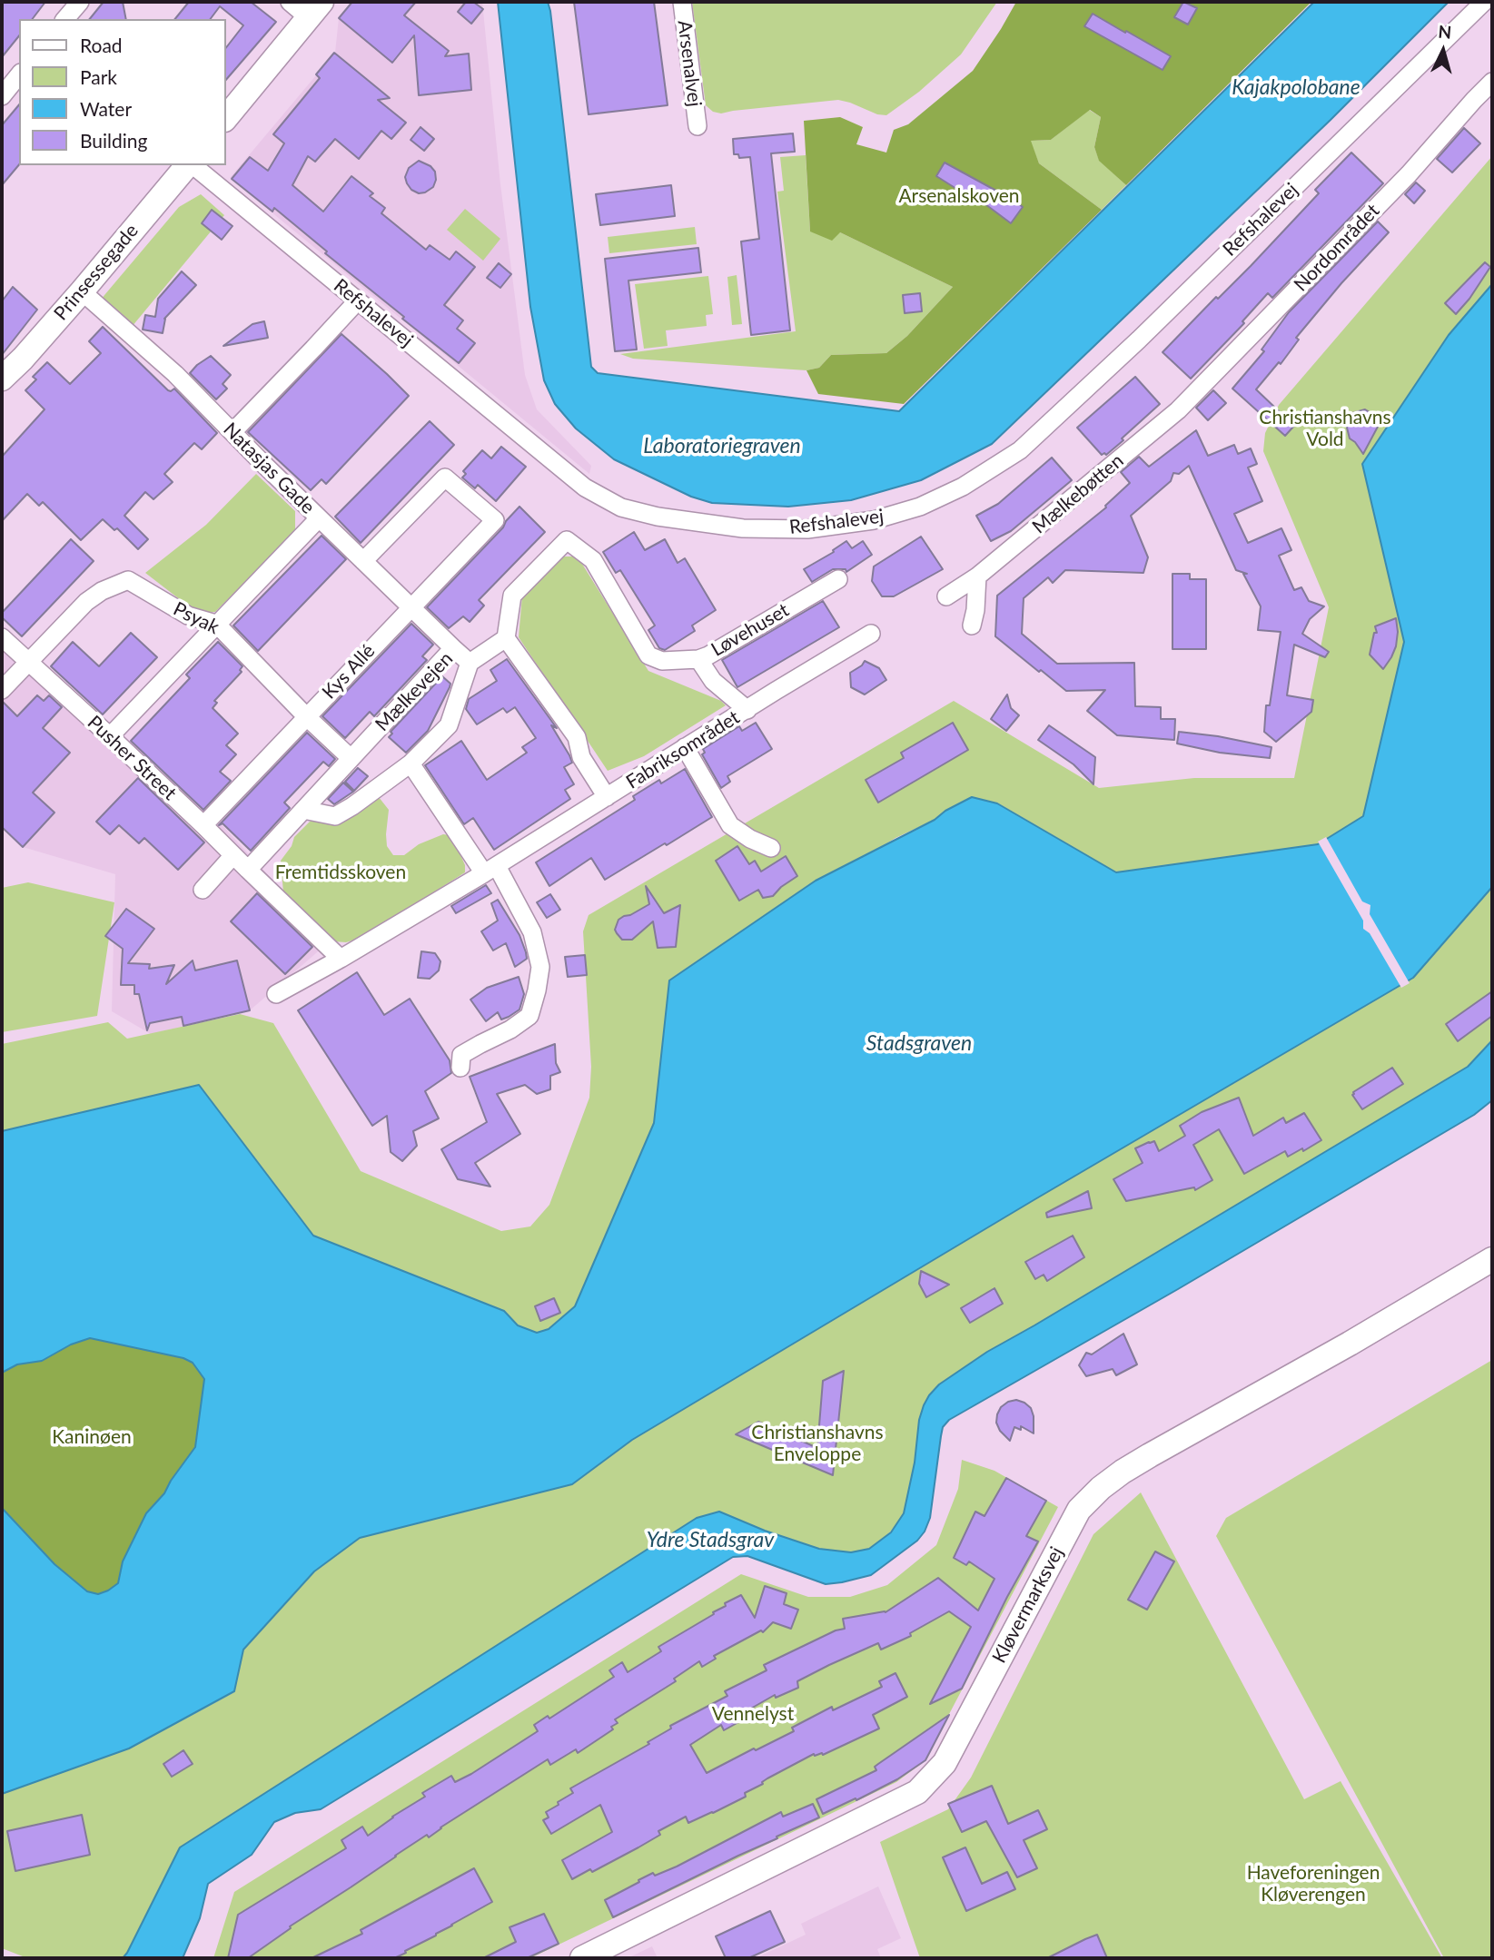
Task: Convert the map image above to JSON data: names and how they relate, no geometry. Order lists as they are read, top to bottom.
{
  "streets": {
    "street": [
      "Arsenalvej",
      "Refshalevej",
      "Nordområdet",
      "Prinsessegade",
      "Natasjas Gade",
      "Mælkebøtten",
      "Psyak",
      "Løvehuset",
      "Kys Allé",
      "Mælkevejen",
      "Fabriksområdet",
      "Pusher Street",
      "Kløvermarksvej"
    ]
  },
  "crossings": [
    ["Nordområdet", "Mælkebøtten"],
    ["Prinsessegade", "Natasjas Gade"],
    ["Natasjas Gade", "Kys Allé"],
    ["Natasjas Gade", "Mælkevejen"],
    ["Psyak", "Kys Allé"],
    ["Psyak", "Mælkevejen"],
    ["Psyak", "Pusher Street"],
    ["Løvehuset", "Mælkevejen"],
    ["Kys Allé", "Pusher Street"]
  ],
  "water": [
    "Kajakpolobane",
    "Laboratoriegraven",
    "Stadsgraven",
    "Ydre Stadsgrav"
  ],
  "parks": [
    "Arsenalskoven",
    "Christianshavns Vold",
    "Fremtidsskoven",
    "Christianshavns Enveloppe",
    "Kaninøen",
    "Vennelyst",
    "Haveforeningen Kløverengen"
  ],
  "legend": [
    "Road",
    "Park",
    "Water",
    "Building"
  ],
  "north": "top"
}
